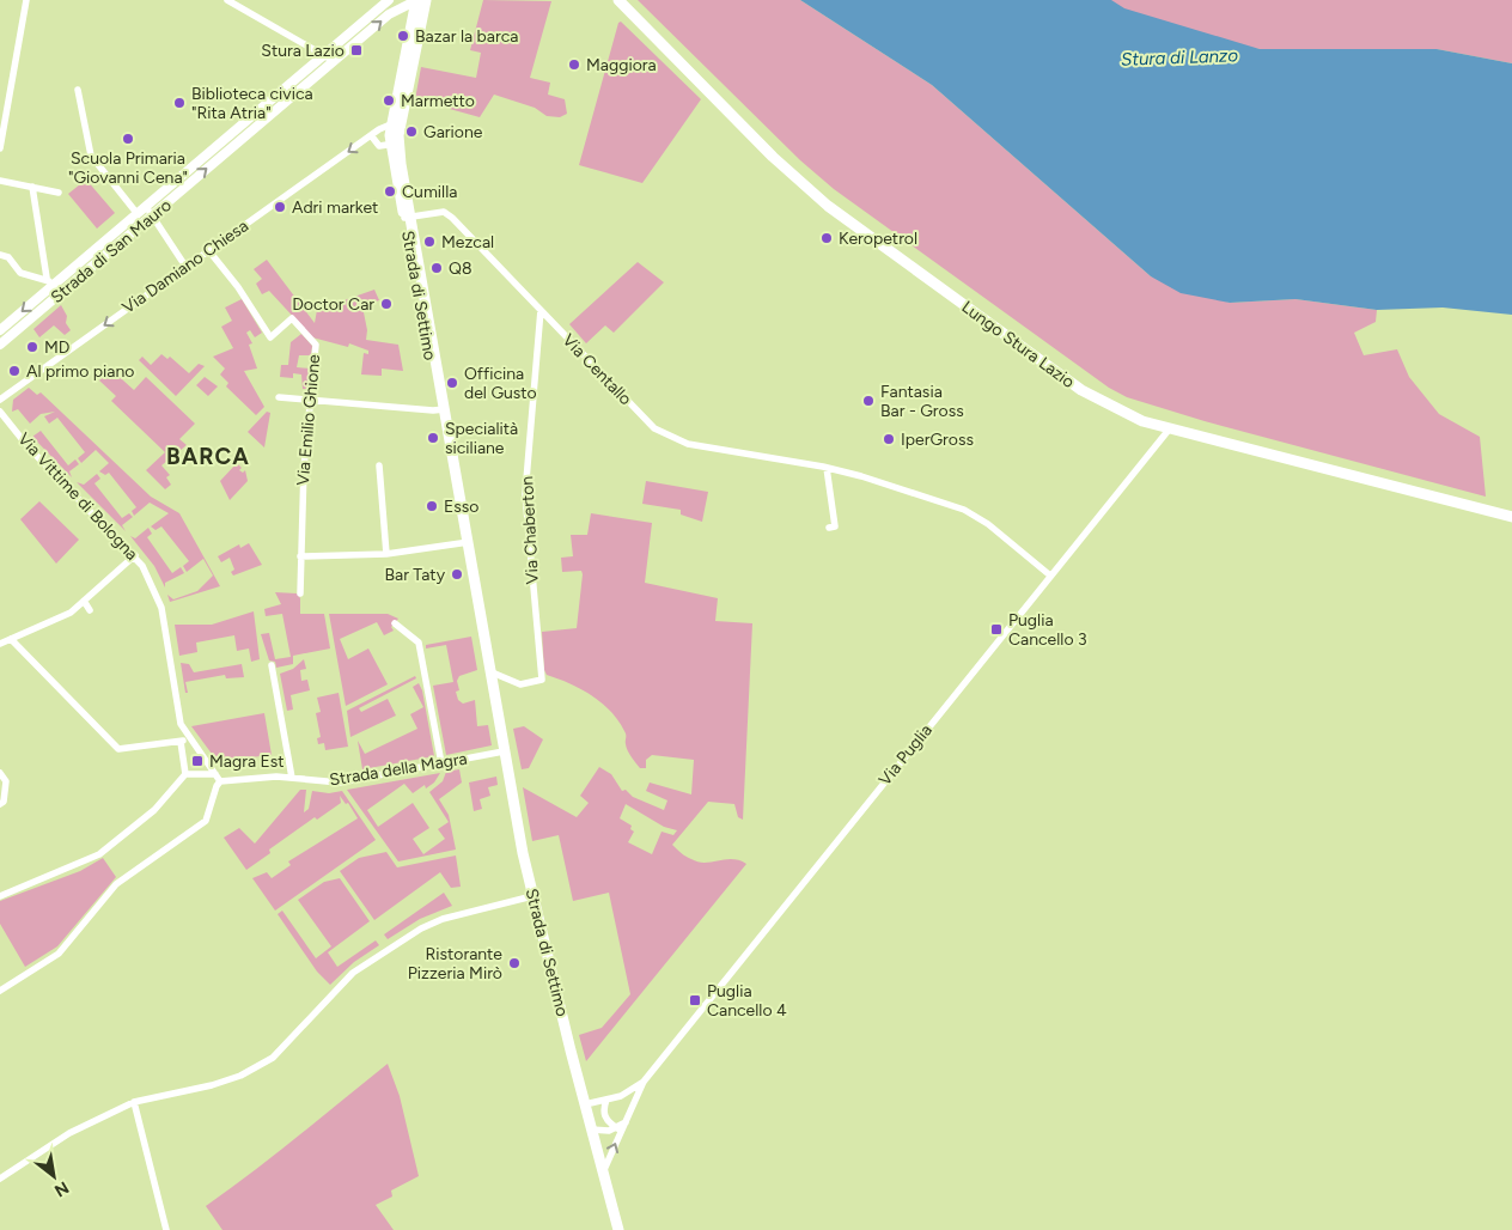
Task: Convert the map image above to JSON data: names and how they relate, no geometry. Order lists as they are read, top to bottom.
{
  "streets": {
    "main road": ["Strada di San Mauro", "Strada di Settimo", "Lungo Stura Lazio"],
    "street": [
      "Via Damiano Chiesa",
      "Via Centallo",
      "Via Emilio Ghione",
      "Via Vittime di Bologna",
      "Via Chaberton",
      "Via Puglia",
      "Strada della Magra"
    ]
  },
  "crossings": [
    ["Strada di San Mauro", "Strada di Settimo"],
    ["Via Damiano Chiesa", "Strada di Settimo"],
    ["Via Damiano Chiesa", "Via Emilio Ghione"],
    ["Strada di Settimo", "Via Centallo"],
    ["Strada di Settimo", "Via Chaberton"],
    ["Strada di Settimo", "Via Puglia"],
    ["Strada di Settimo", "Strada della Magra"],
    ["Lungo Stura Lazio", "Via Puglia"],
    ["Via Centallo", "Via Chaberton"],
    ["Via Centallo", "Via Puglia"],
    ["Via Vittime di Bologna", "Strada della Magra"]
  ],
  "one_way": ["Via Damiano Chiesa"],
  "districts": ["BARCA"],
  "water": ["Stura di Lanzo"],
  "places": {
    "other": [
      "Bazar la barca",
      "Maggiora",
      "Marmetto",
      "Biblioteca civica \"Rita Atria\"",
      "Garione",
      "Scuola Primaria \"Giovanni Cena\"",
      "Cumilla",
      "Adri market",
      "Keropetrol",
      "Mezcal",
      "Q8",
      "Doctor Car",
      "MD",
      "Al primo piano",
      "Officina del Gusto",
      "Fantasia Bar - Gross",
      "Specialità siciliane",
      "IperGross",
      "Esso",
      "Bar Taty",
      "Ristorante Pizzeria Mirò"
    ],
    "transit": [
      "Stura Lazio",
      "Puglia Cancello 3",
      "Magra Est",
      "Puglia Cancello 4"
    ]
  },
  "north": "bottom right"
}
